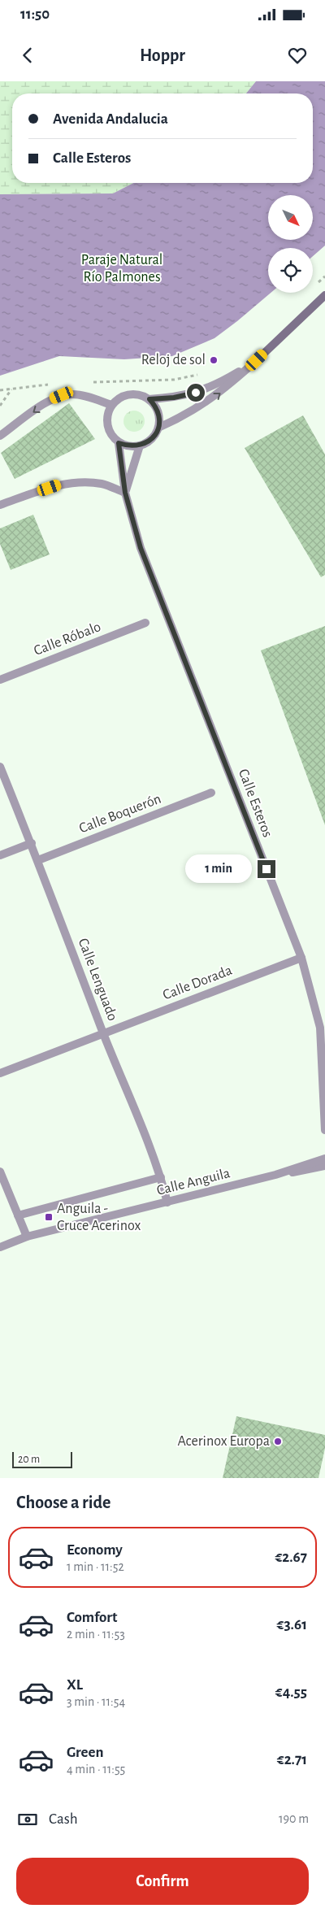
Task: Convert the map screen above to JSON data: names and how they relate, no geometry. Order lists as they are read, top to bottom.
{
  "streets": {
    "street": [
      "Calle Róbalo",
      "Calle Esteros",
      "Calle Boquerón",
      "Calle Lenguado",
      "Calle Dorada",
      "Calle Anguila"
    ]
  },
  "crossings": [
    ["Calle Esteros", "Calle Dorada"],
    ["Calle Boquerón", "Calle Lenguado"],
    ["Calle Lenguado", "Calle Dorada"],
    ["Calle Lenguado", "Calle Anguila"]
  ],
  "parks": ["Paraje Natural Río Palmones"],
  "places": {
    "other": ["Reloj de sol", "Acerinox Europa"],
    "transit": ["Anguila - Cruce Acerinox"]
  },
  "scale_bar": "20 m",
  "north": "bottom right",
  "page": {
    "status": "11:50",
    "header": "Hoppr",
    "banner": ["Avenida Andalucia", "Calle Esteros"],
    "bubble": "1 min",
    "scale": "20 m",
    "heading": "Choose a ride",
    "list": [
      {
        "name": "Economy",
        "note": "1 min · 11:52",
        "value": "€2.67"
      },
      {
        "name": "Comfort",
        "note": "2 min · 11:53",
        "value": "€3.61"
      },
      {
        "name": "XL",
        "note": "3 min · 11:54",
        "value": "€4.55"
      },
      {
        "name": "Green",
        "note": "4 min · 11:55",
        "value": "€2.71"
      }
    ],
    "pay": ["Cash", "190 m"],
    "buttons": "Confirm"
  }
}
